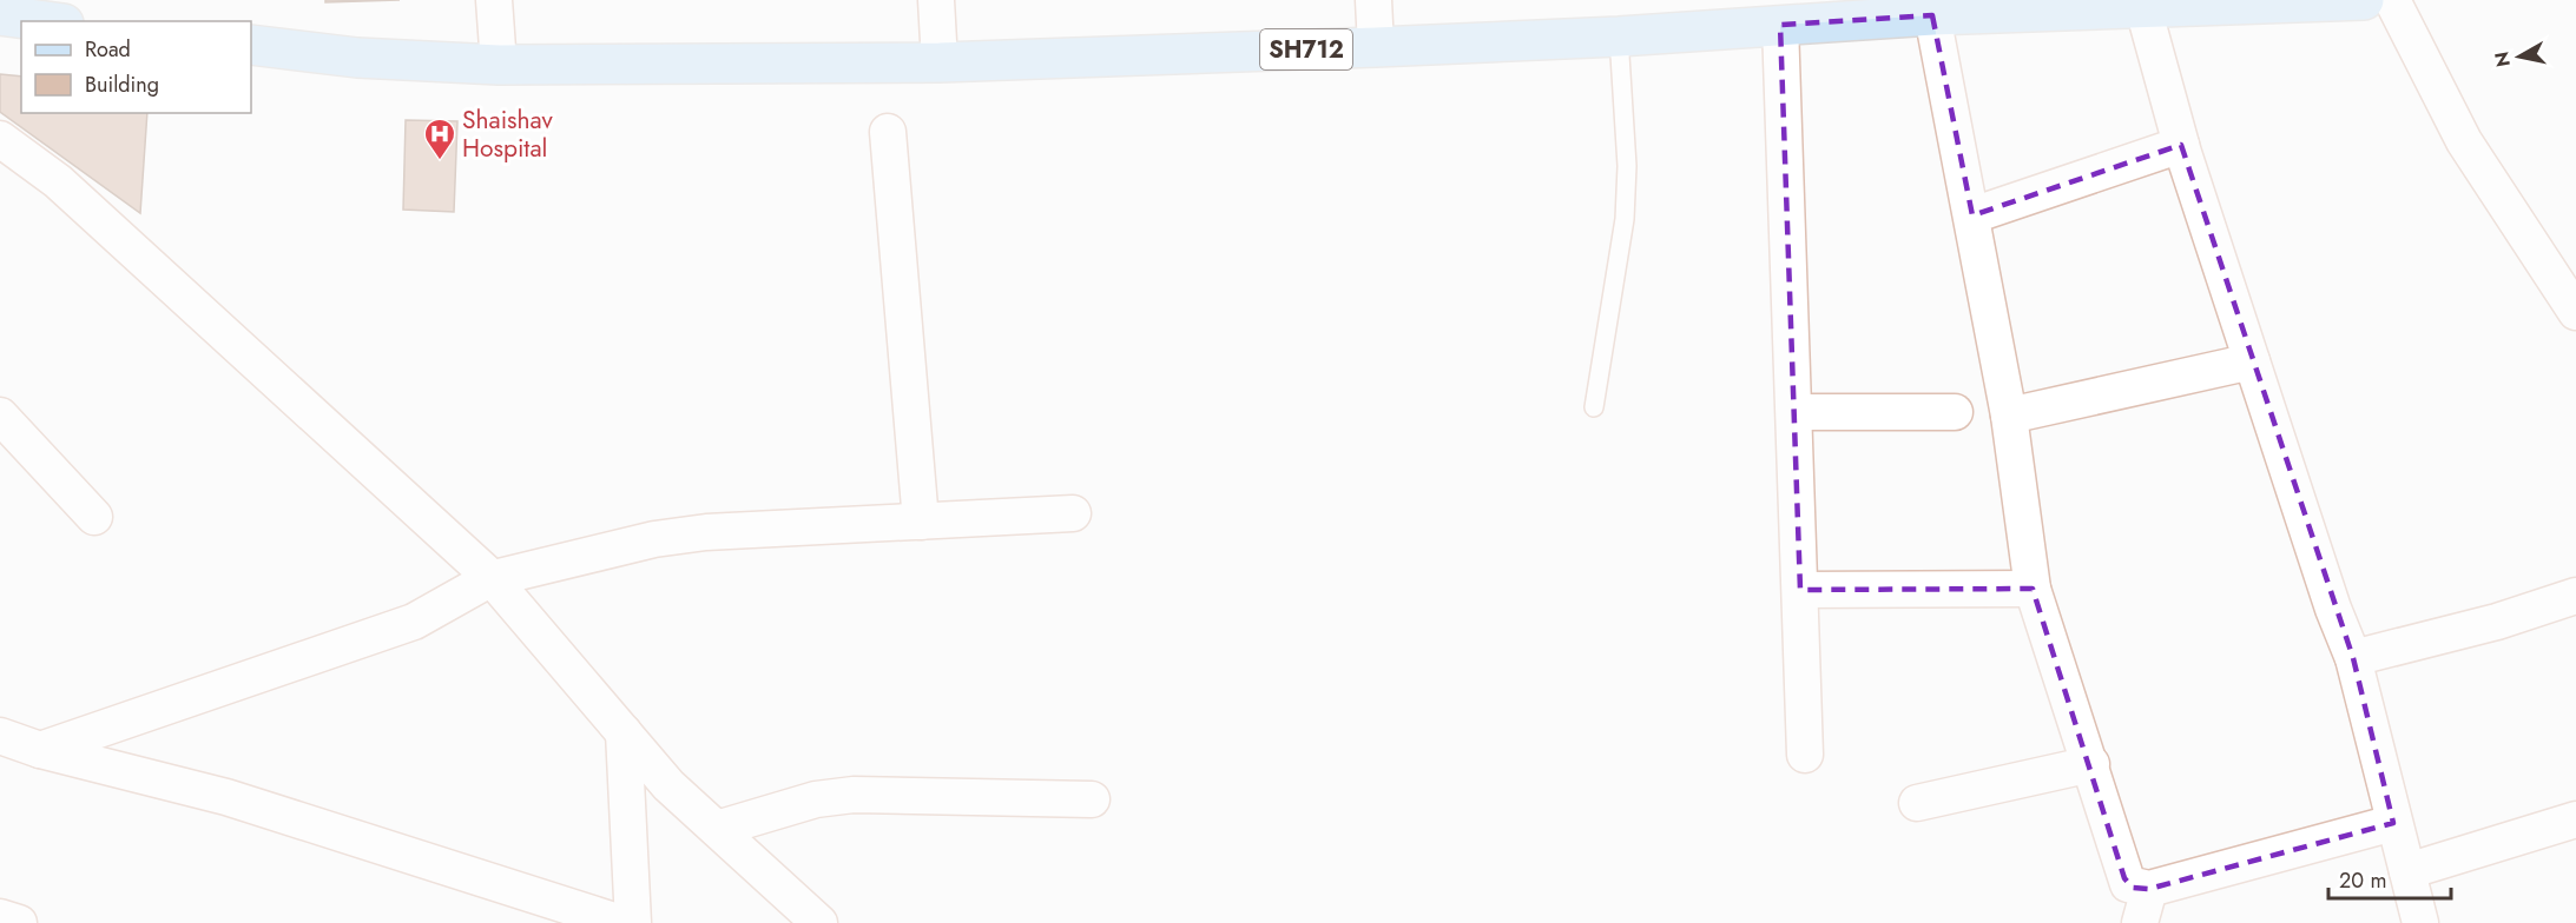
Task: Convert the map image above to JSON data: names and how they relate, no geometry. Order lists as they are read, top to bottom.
{
  "streets": {
    "main road": ["SH712"]
  },
  "places": {
    "hospital": ["Shaishav Hospital"]
  },
  "legend": ["Road", "Building"],
  "scale_bar": "20 m",
  "north": "left"
}
